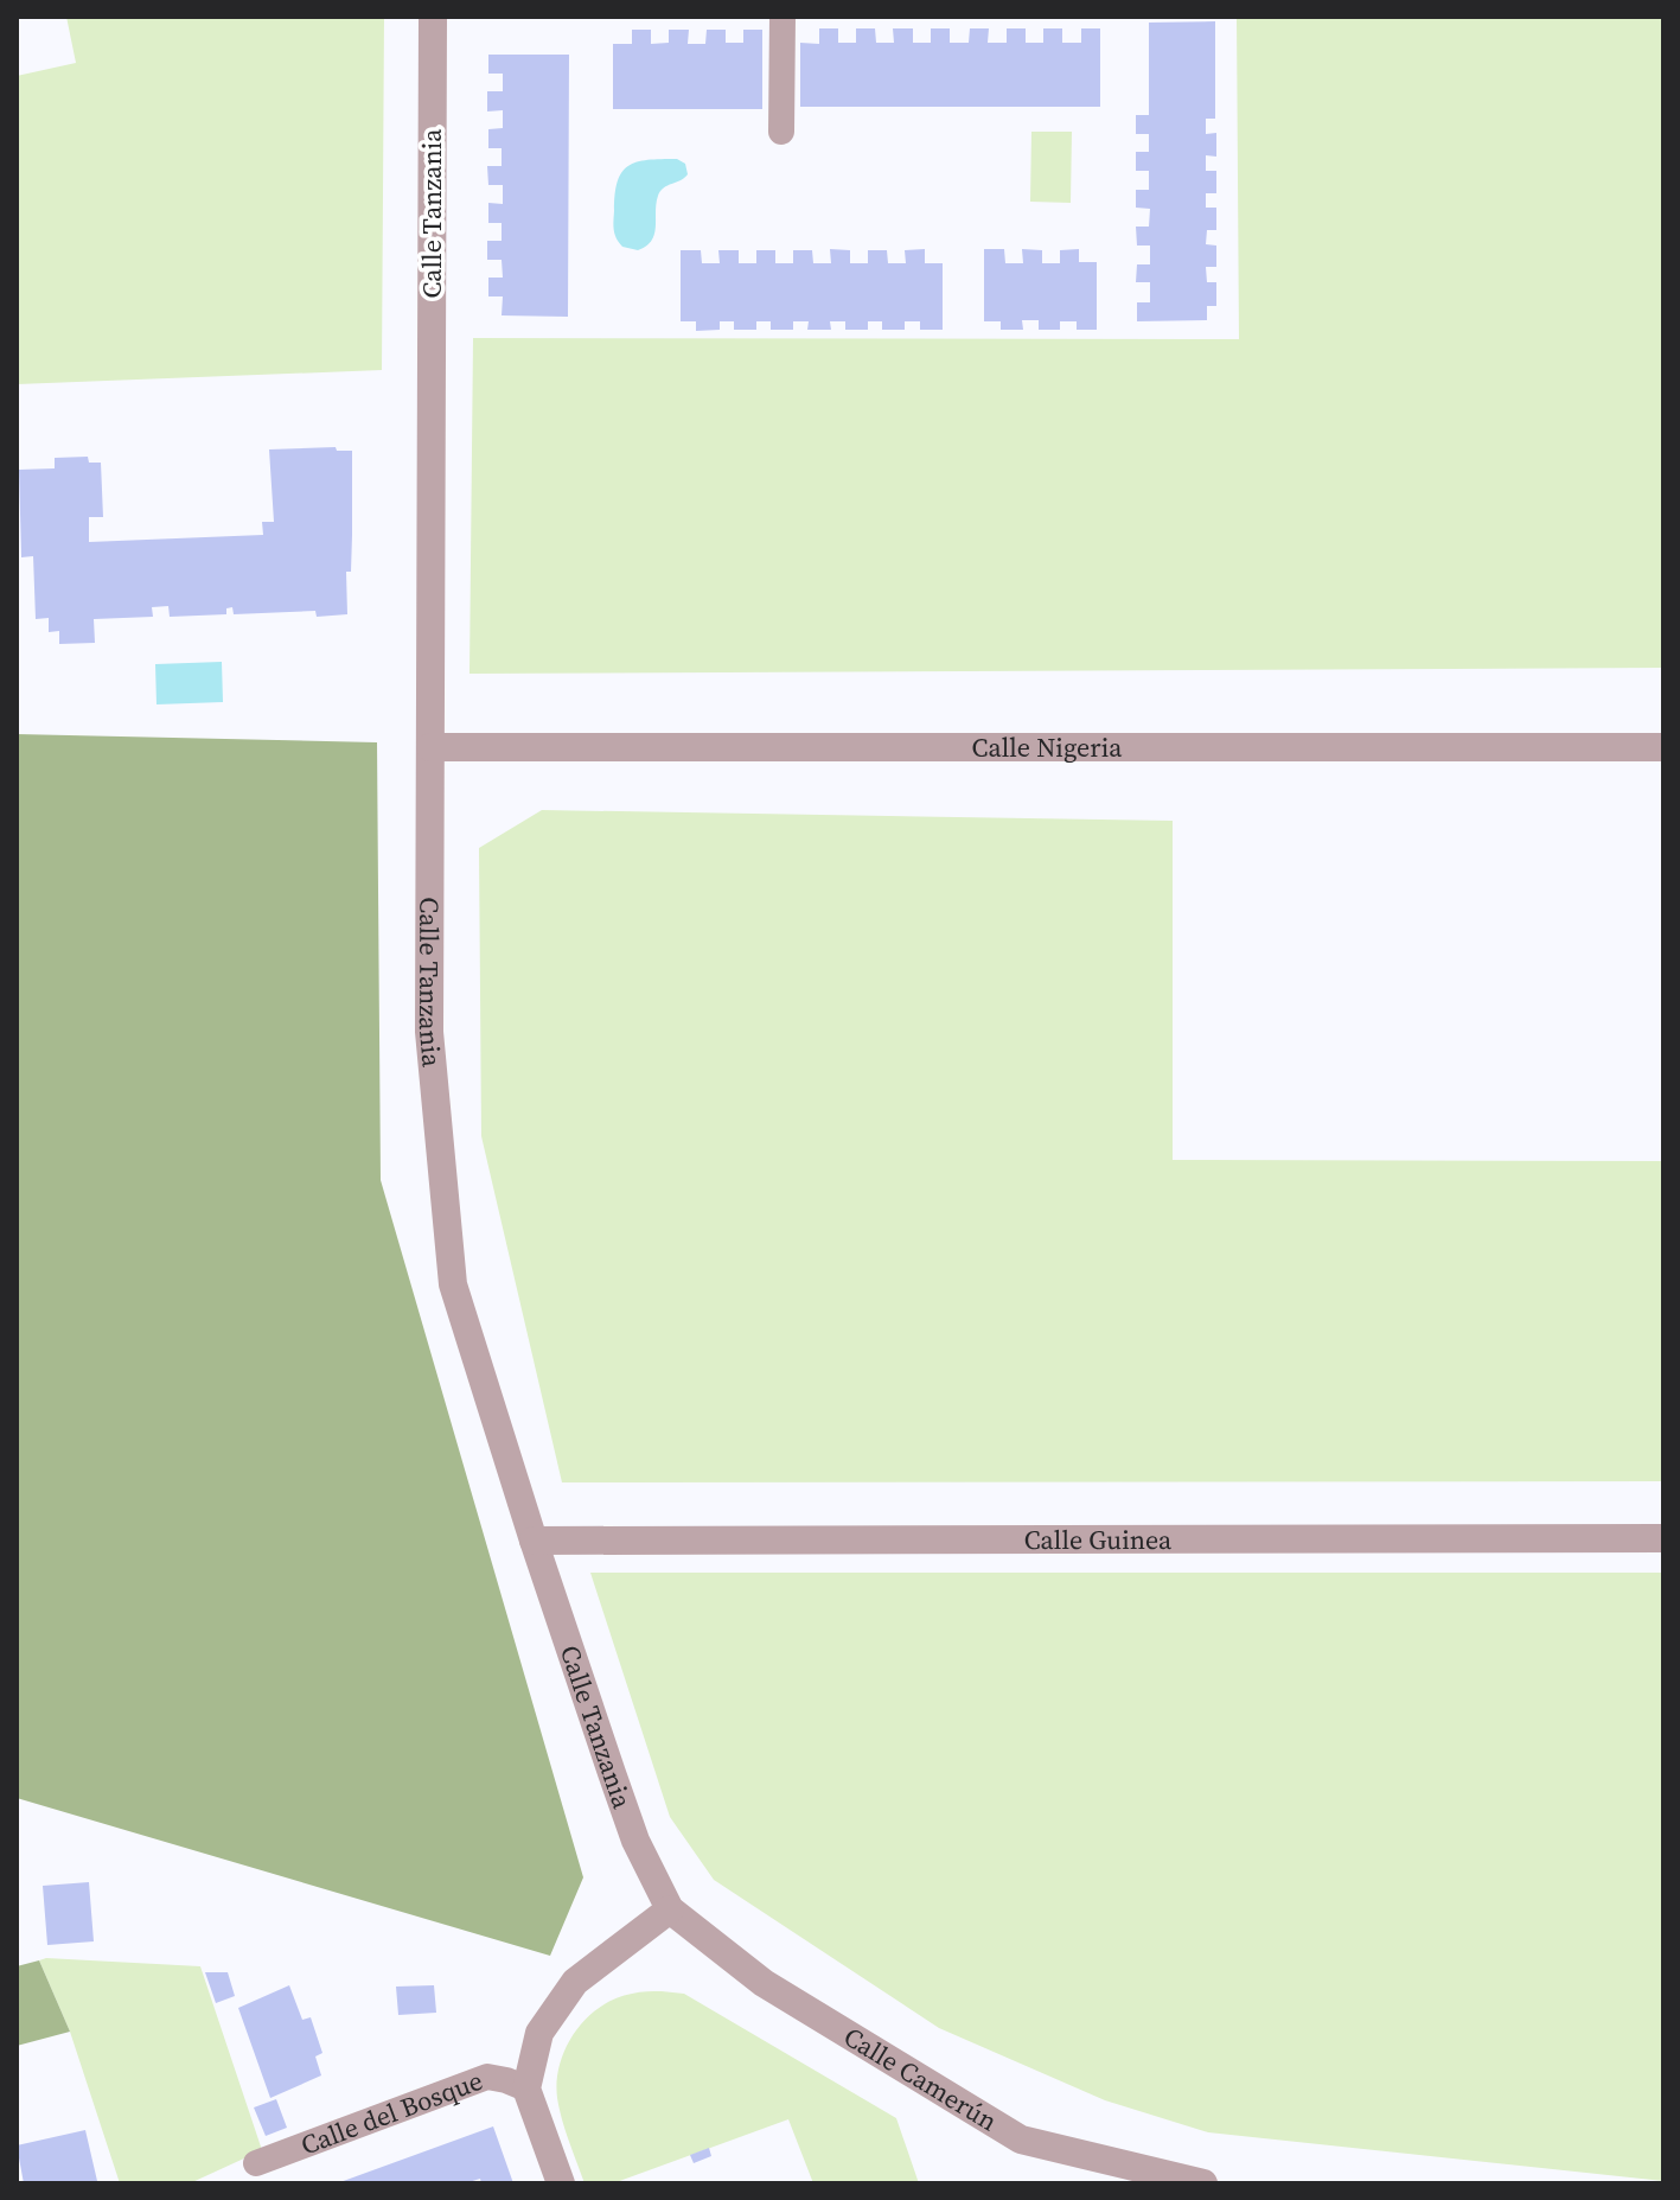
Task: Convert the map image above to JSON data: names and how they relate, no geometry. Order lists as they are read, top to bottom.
{
  "streets": {
    "street": [
      "Calle Tanzania",
      "Calle Nigeria",
      "Calle Guinea",
      "Calle Camerún"
    ],
    "lane": ["Calle del Bosque"]
  },
  "crossings": [
    ["Calle Tanzania", "Calle Nigeria"],
    ["Calle Tanzania", "Calle Guinea"],
    ["Calle Tanzania", "Calle Camerún"]
  ]
}
